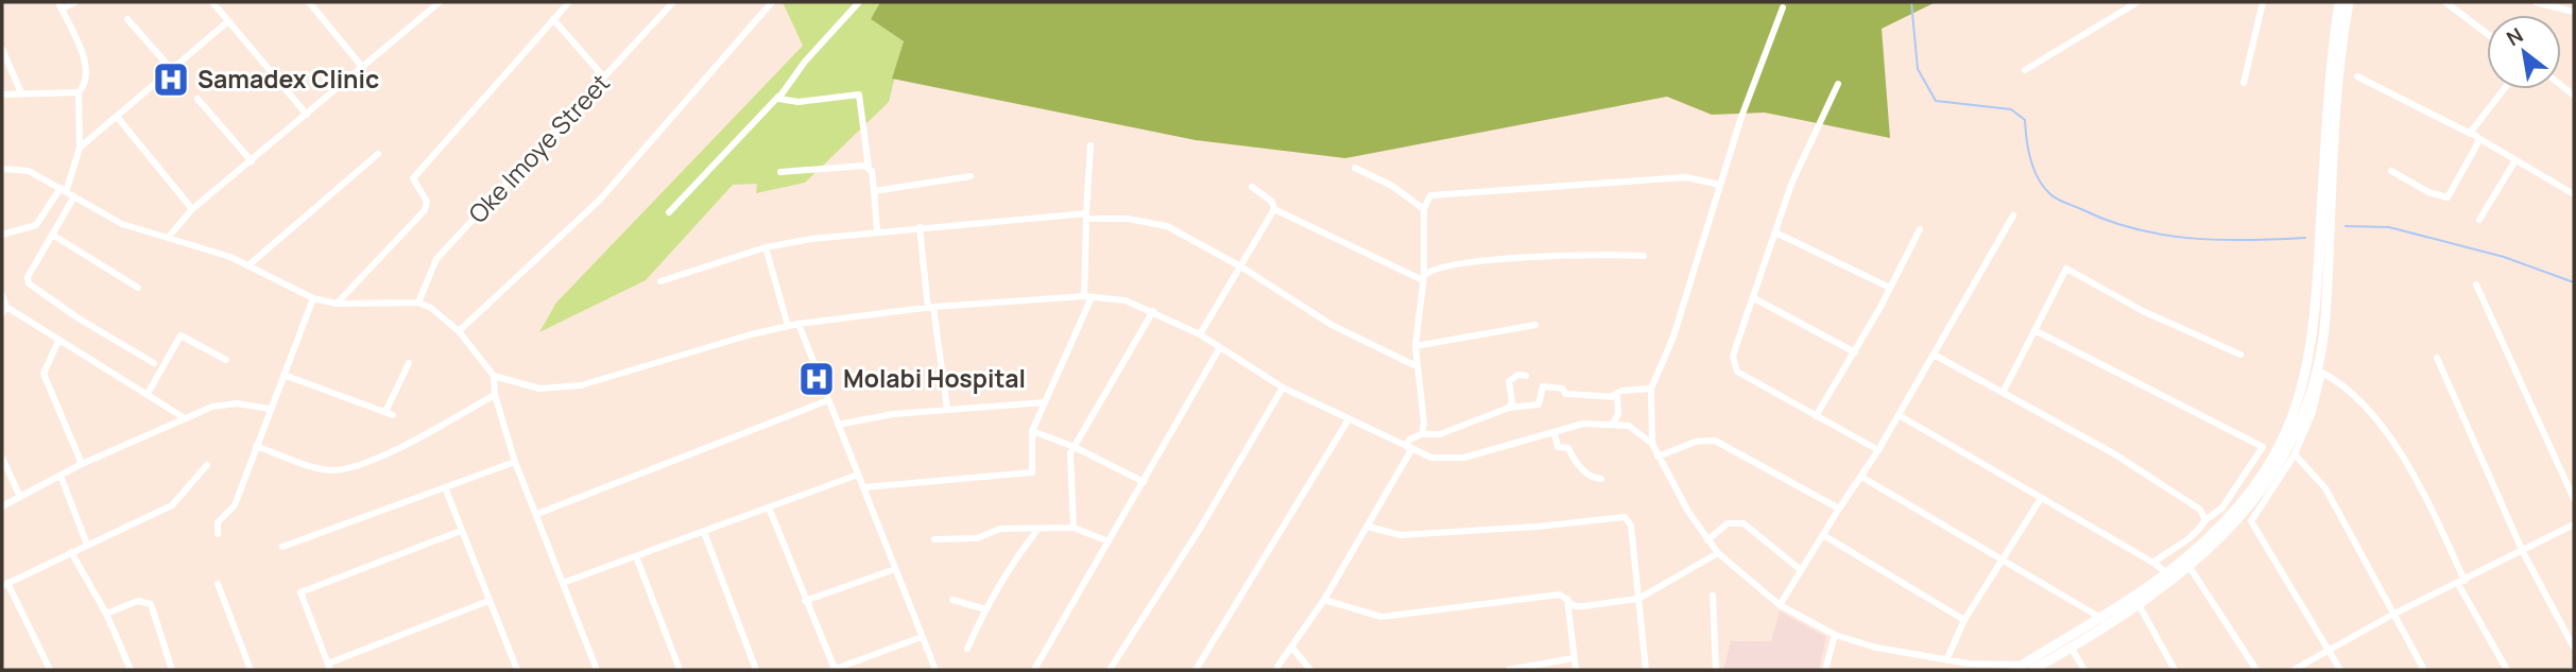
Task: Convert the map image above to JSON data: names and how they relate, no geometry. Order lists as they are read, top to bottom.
{
  "streets": {
    "street": ["Oke Imoye Street"]
  },
  "places": {
    "hospital": ["Samadex Clinic", "Molabi Hospital"]
  },
  "north": "top left"
}
